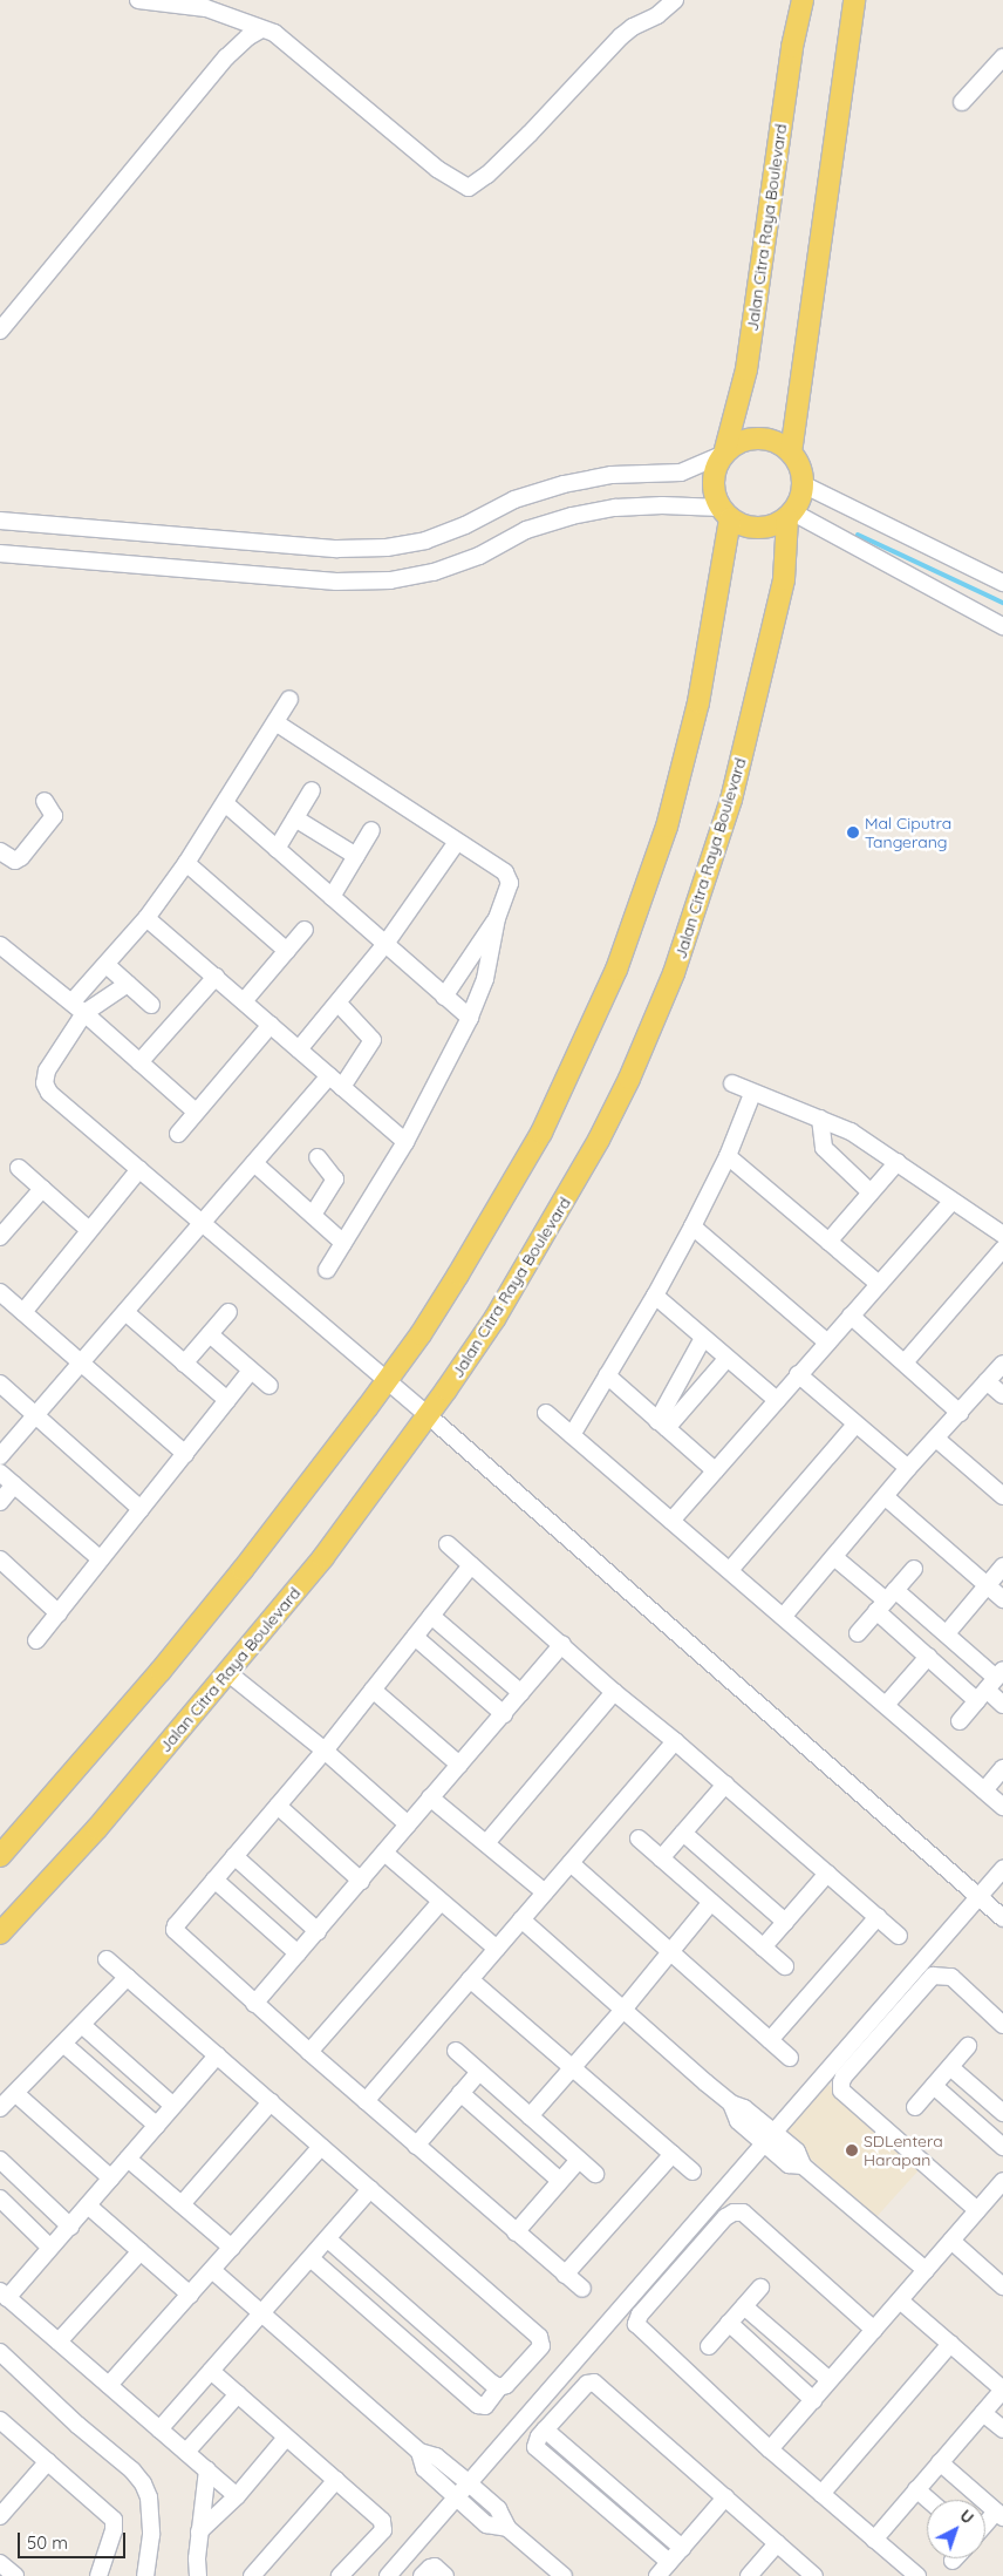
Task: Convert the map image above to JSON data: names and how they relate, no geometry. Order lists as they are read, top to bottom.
{
  "streets": {
    "main road": ["Jalan Citra Raya Boulevard"]
  },
  "places": ["Mal Ciputra Tangerang", "SDLentera Harapan"],
  "scale_bar": "50 m",
  "north": "top right"
}
